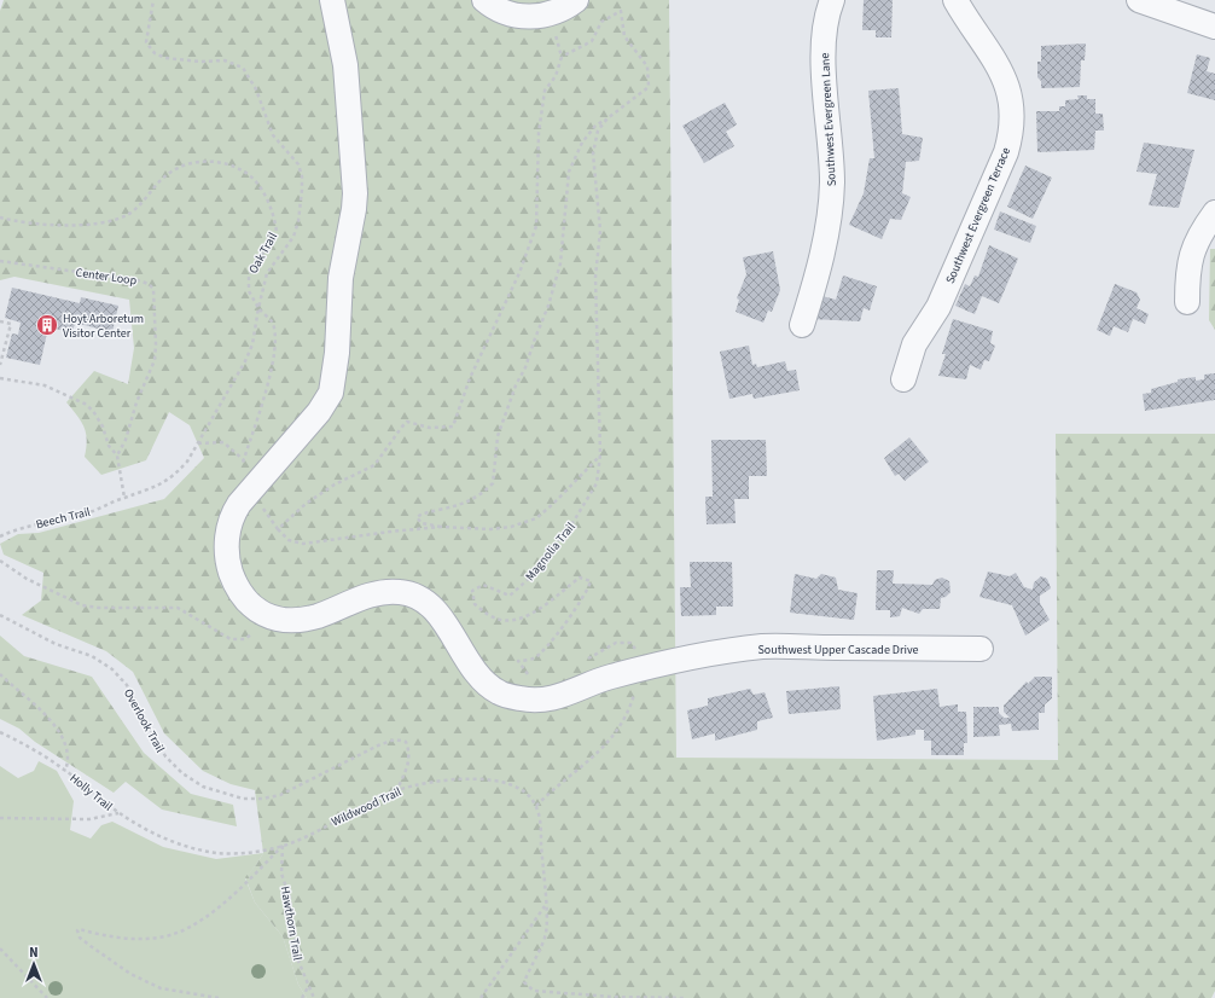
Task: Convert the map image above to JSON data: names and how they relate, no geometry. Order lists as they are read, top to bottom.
{
  "streets": {
    "street": ["Southwest Evergreen Lane", "Southwest Evergreen Terrace", "Southwest Upper Cascade Drive"],
    "path": [
      "Oak Trail",
      "Center Loop",
      "Beech Trail",
      "Magnolia Trail",
      "Overlook Trail",
      "Holly Trail",
      "Wildwood Trail",
      "Hawthorn Trail"
    ]
  },
  "crossings": [
    ["Center Loop", "Beech Trail"],
    ["Overlook Trail", "Wildwood Trail"],
    ["Holly Trail", "Wildwood Trail"],
    ["Wildwood Trail", "Hawthorn Trail"]
  ],
  "places": {
    "building": ["Hoyt Arboretum Visitor Center"]
  },
  "north": "top"
}
